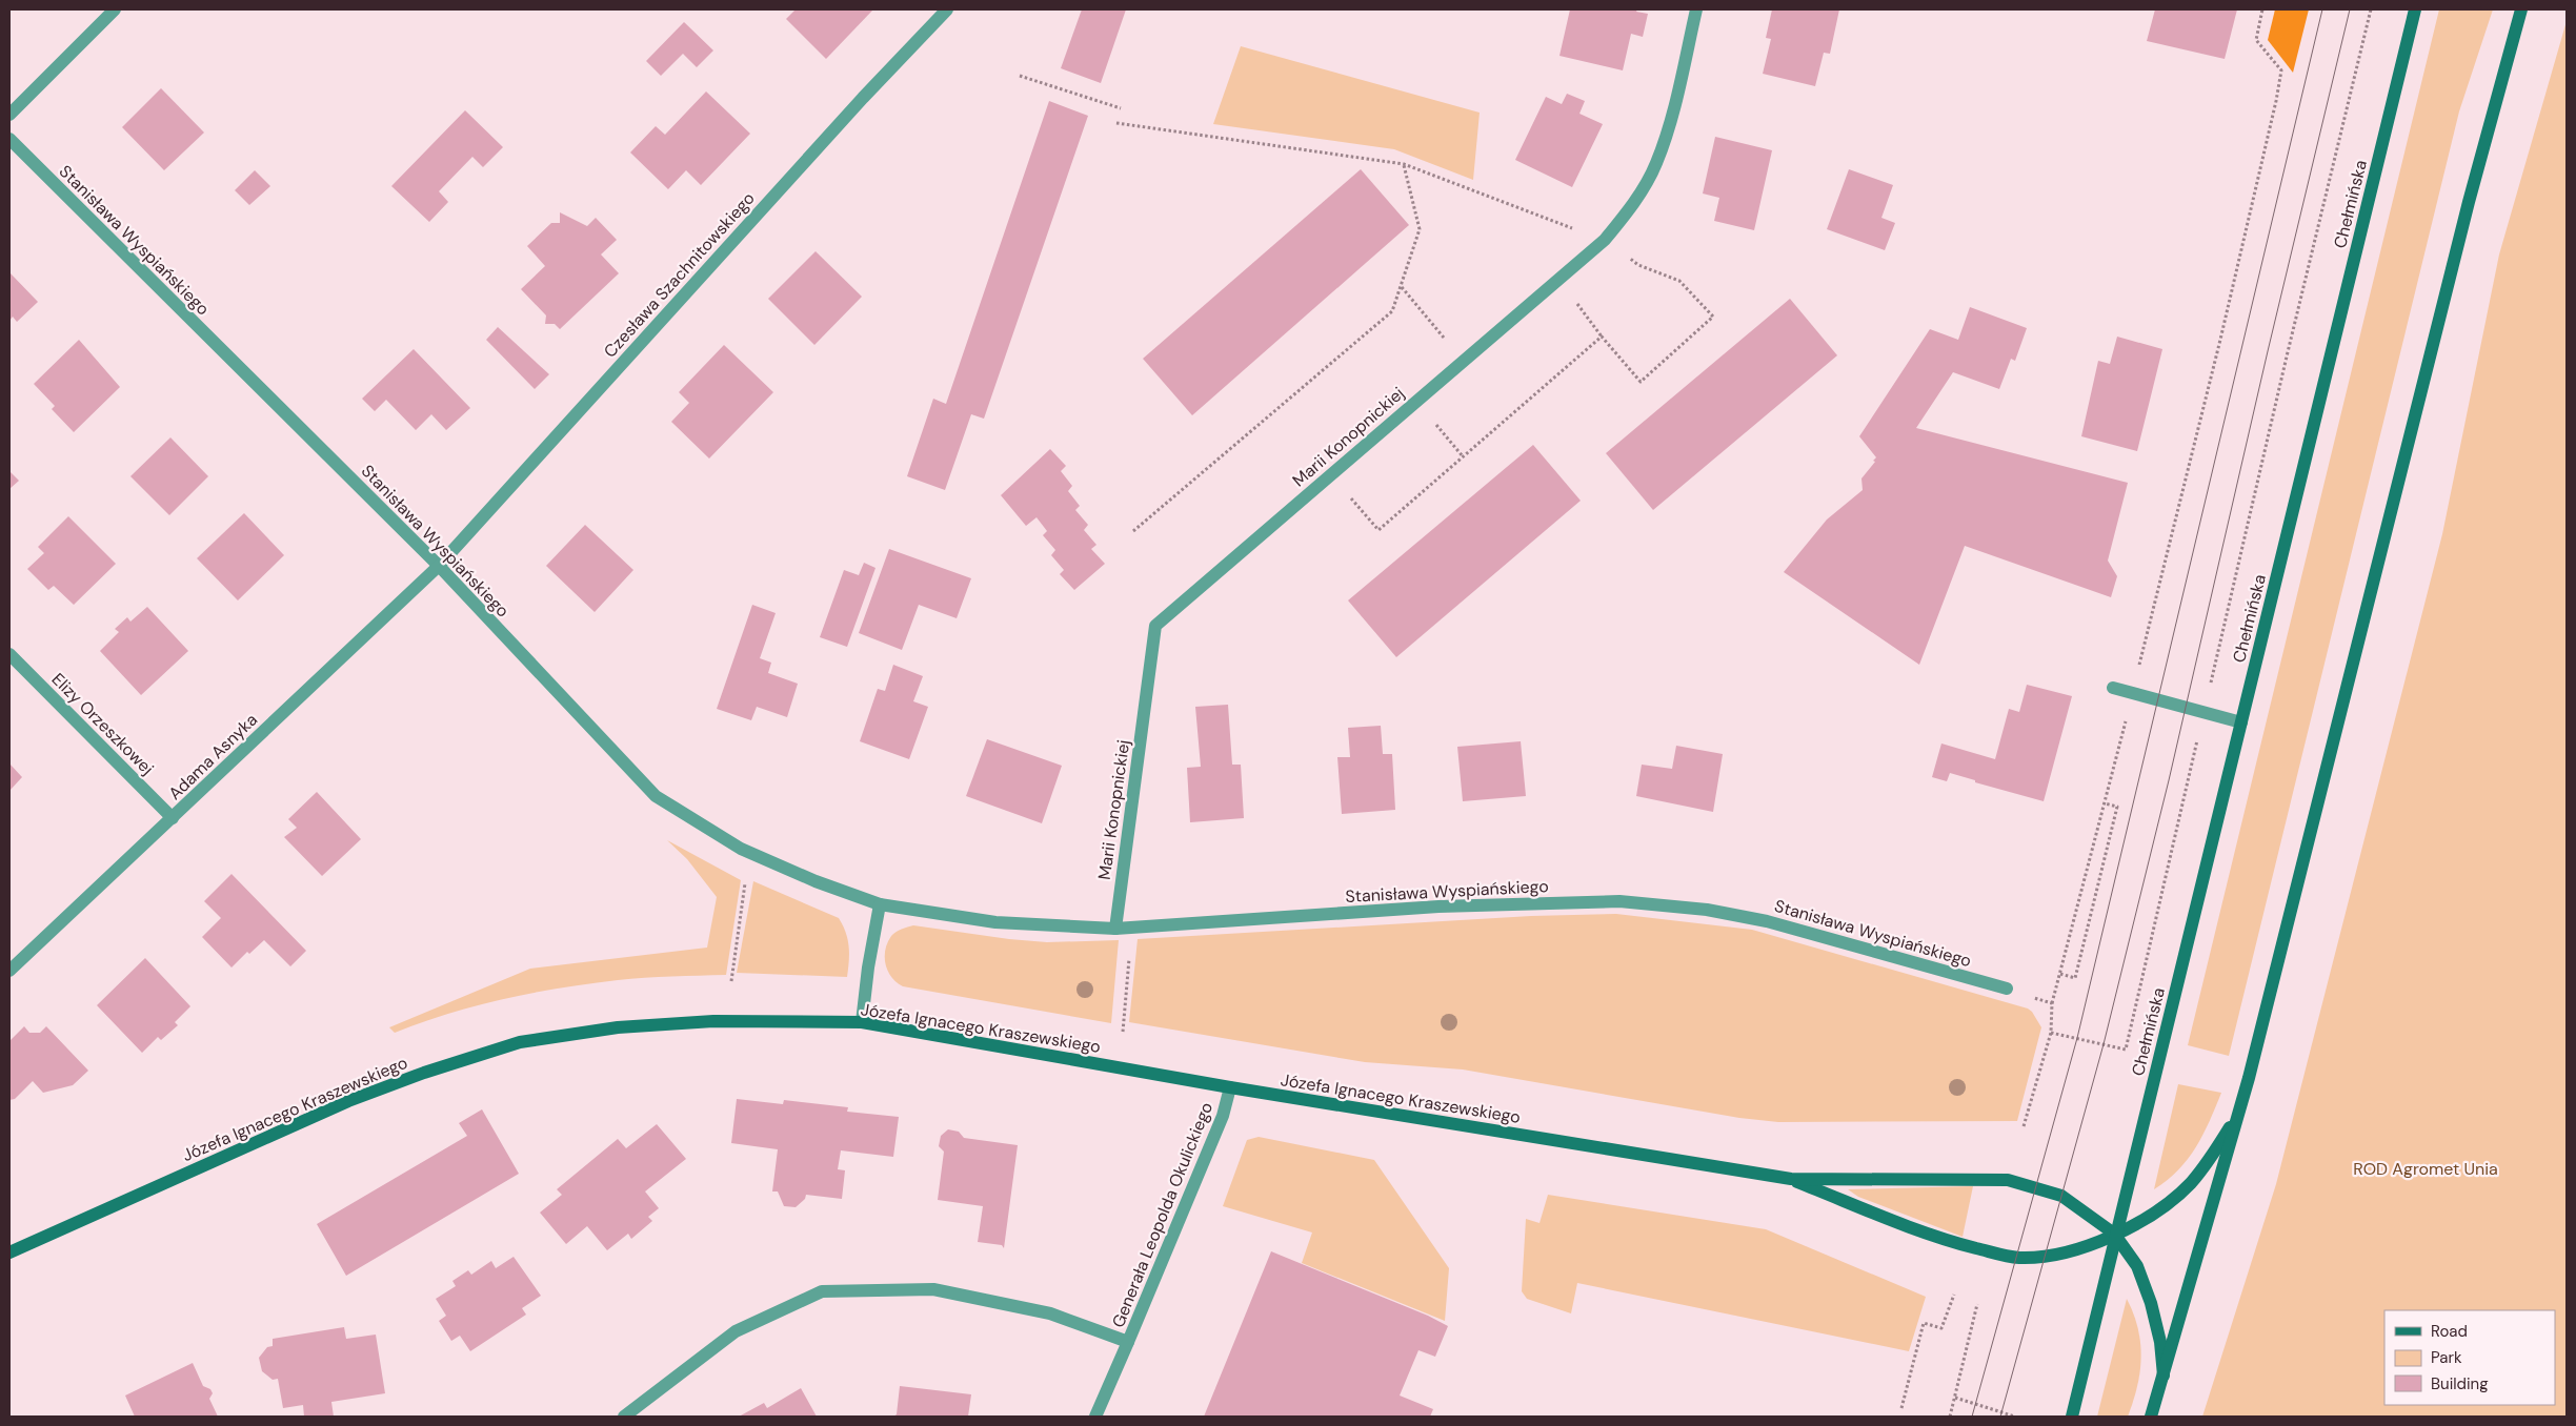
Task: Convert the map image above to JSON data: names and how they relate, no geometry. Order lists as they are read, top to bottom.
{
  "streets": {
    "main road": ["Chełmińska", "Józefa Ignacego Kraszewskiego"],
    "street": [
      "Stanisława Wyspiańskiego",
      "Czesława Szachnitowskiego",
      "Marii Konopnickiej",
      "Elizy Orzeszkowej",
      "Adama Asnyka",
      "Generała Leopolda Okulickiego"
    ]
  },
  "crossings": [
    ["Chełmińska", "Józefa Ignacego Kraszewskiego"],
    ["Stanisława Wyspiańskiego", "Czesława Szachnitowskiego"],
    ["Stanisława Wyspiańskiego", "Marii Konopnickiej"],
    ["Stanisława Wyspiańskiego", "Adama Asnyka"],
    ["Czesława Szachnitowskiego", "Adama Asnyka"],
    ["Elizy Orzeszkowej", "Adama Asnyka"],
    ["Józefa Ignacego Kraszewskiego", "Generała Leopolda Okulickiego"]
  ],
  "parks": ["ROD Agromet Unia"],
  "legend": ["Road", "Park", "Building"]
}
